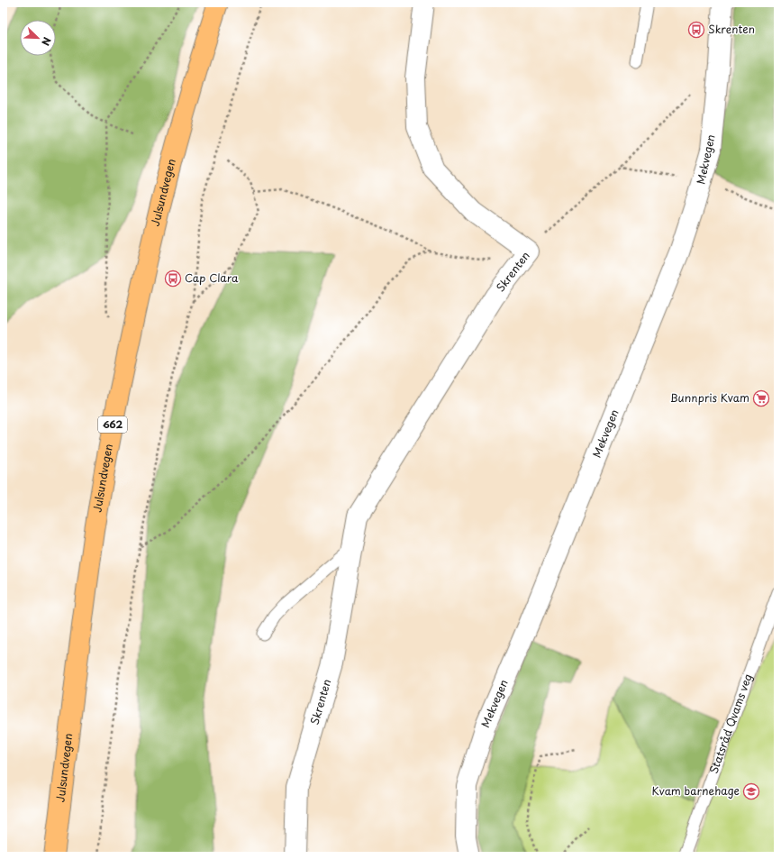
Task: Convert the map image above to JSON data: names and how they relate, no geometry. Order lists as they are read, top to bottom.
{
  "streets": {
    "main road": ["Julsundvegen", "662"],
    "street": ["Mekvegen", "Skrenten"],
    "lane": ["Statsråd Qvams veg"]
  },
  "places": {
    "bus stop": ["Skrenten", "Cap Clara"],
    "supermarket": ["Bunnpris Kvam"],
    "school or university": ["Kvam barnehage"]
  },
  "north": "bottom right"
}
